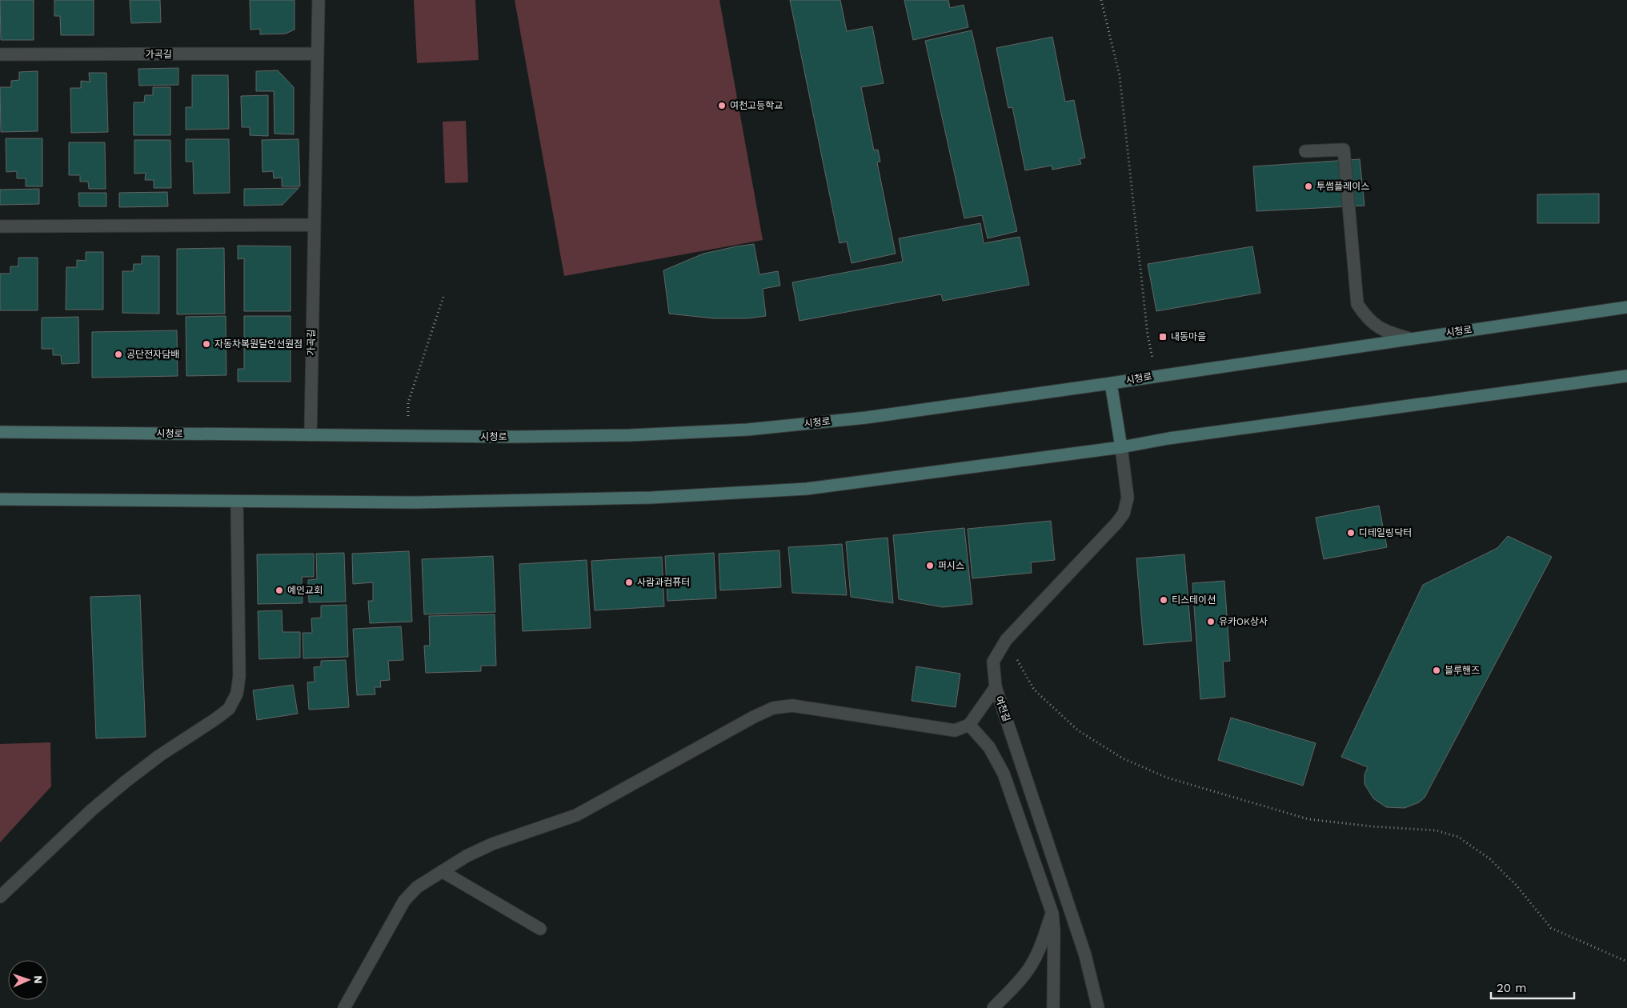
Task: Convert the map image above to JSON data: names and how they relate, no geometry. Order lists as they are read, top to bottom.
{
  "streets": {
    "street": ["가곡길", "시청로", "여천길"]
  },
  "crossings": [
    ["가곡길", "시청로"]
  ],
  "places": {
    "other": [
      "여천고등학교",
      "투썸플레이스",
      "자동차복원달인선원점",
      "공단전자담배",
      "디테일링닥터",
      "퍼시스",
      "사람과컴퓨터",
      "예인교회",
      "티스테이션",
      "유카OK상사",
      "블루핸즈"
    ],
    "transit": ["내동마을"]
  },
  "scale_bar": "20 m",
  "north": "right"
}
